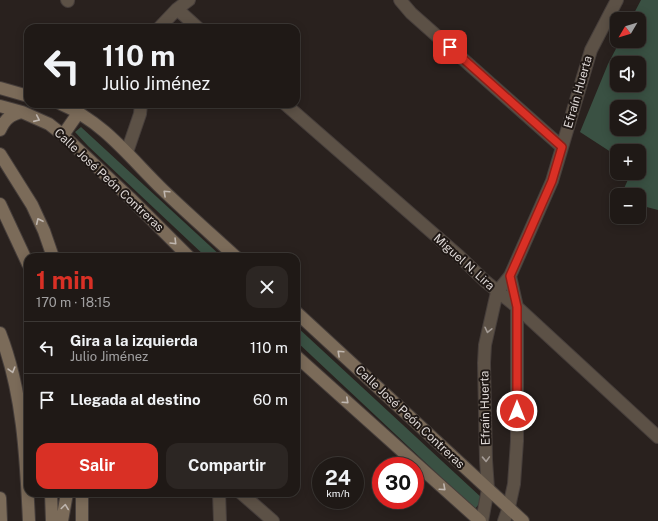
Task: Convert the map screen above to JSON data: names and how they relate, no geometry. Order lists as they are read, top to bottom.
{
  "streets": {
    "street": ["Efraín Huerta", "Calle José Peón Contreras", "Miguel N. Lira"]
  },
  "crossings": [
    ["Efraín Huerta", "Calle José Peón Contreras"],
    ["Efraín Huerta", "Miguel N. Lira"]
  ],
  "north": "bottom left",
  "page": {
    "map_buttons": ["+", "−"],
    "turn": ["110 m", "Julio Jiménez"],
    "heading": ["1 min", "170 m · 18:15"],
    "list": [
      {
        "name": "Gira a la izquierda",
        "note": "Julio Jiménez",
        "value": "110 m"
      },
      {
        "name": "Llegada al destino",
        "value": "60 m"
      }
    ],
    "buttons": ["Salir", "Compartir"],
    "speed": "24 km/h",
    "limit": "30"
  }
}
